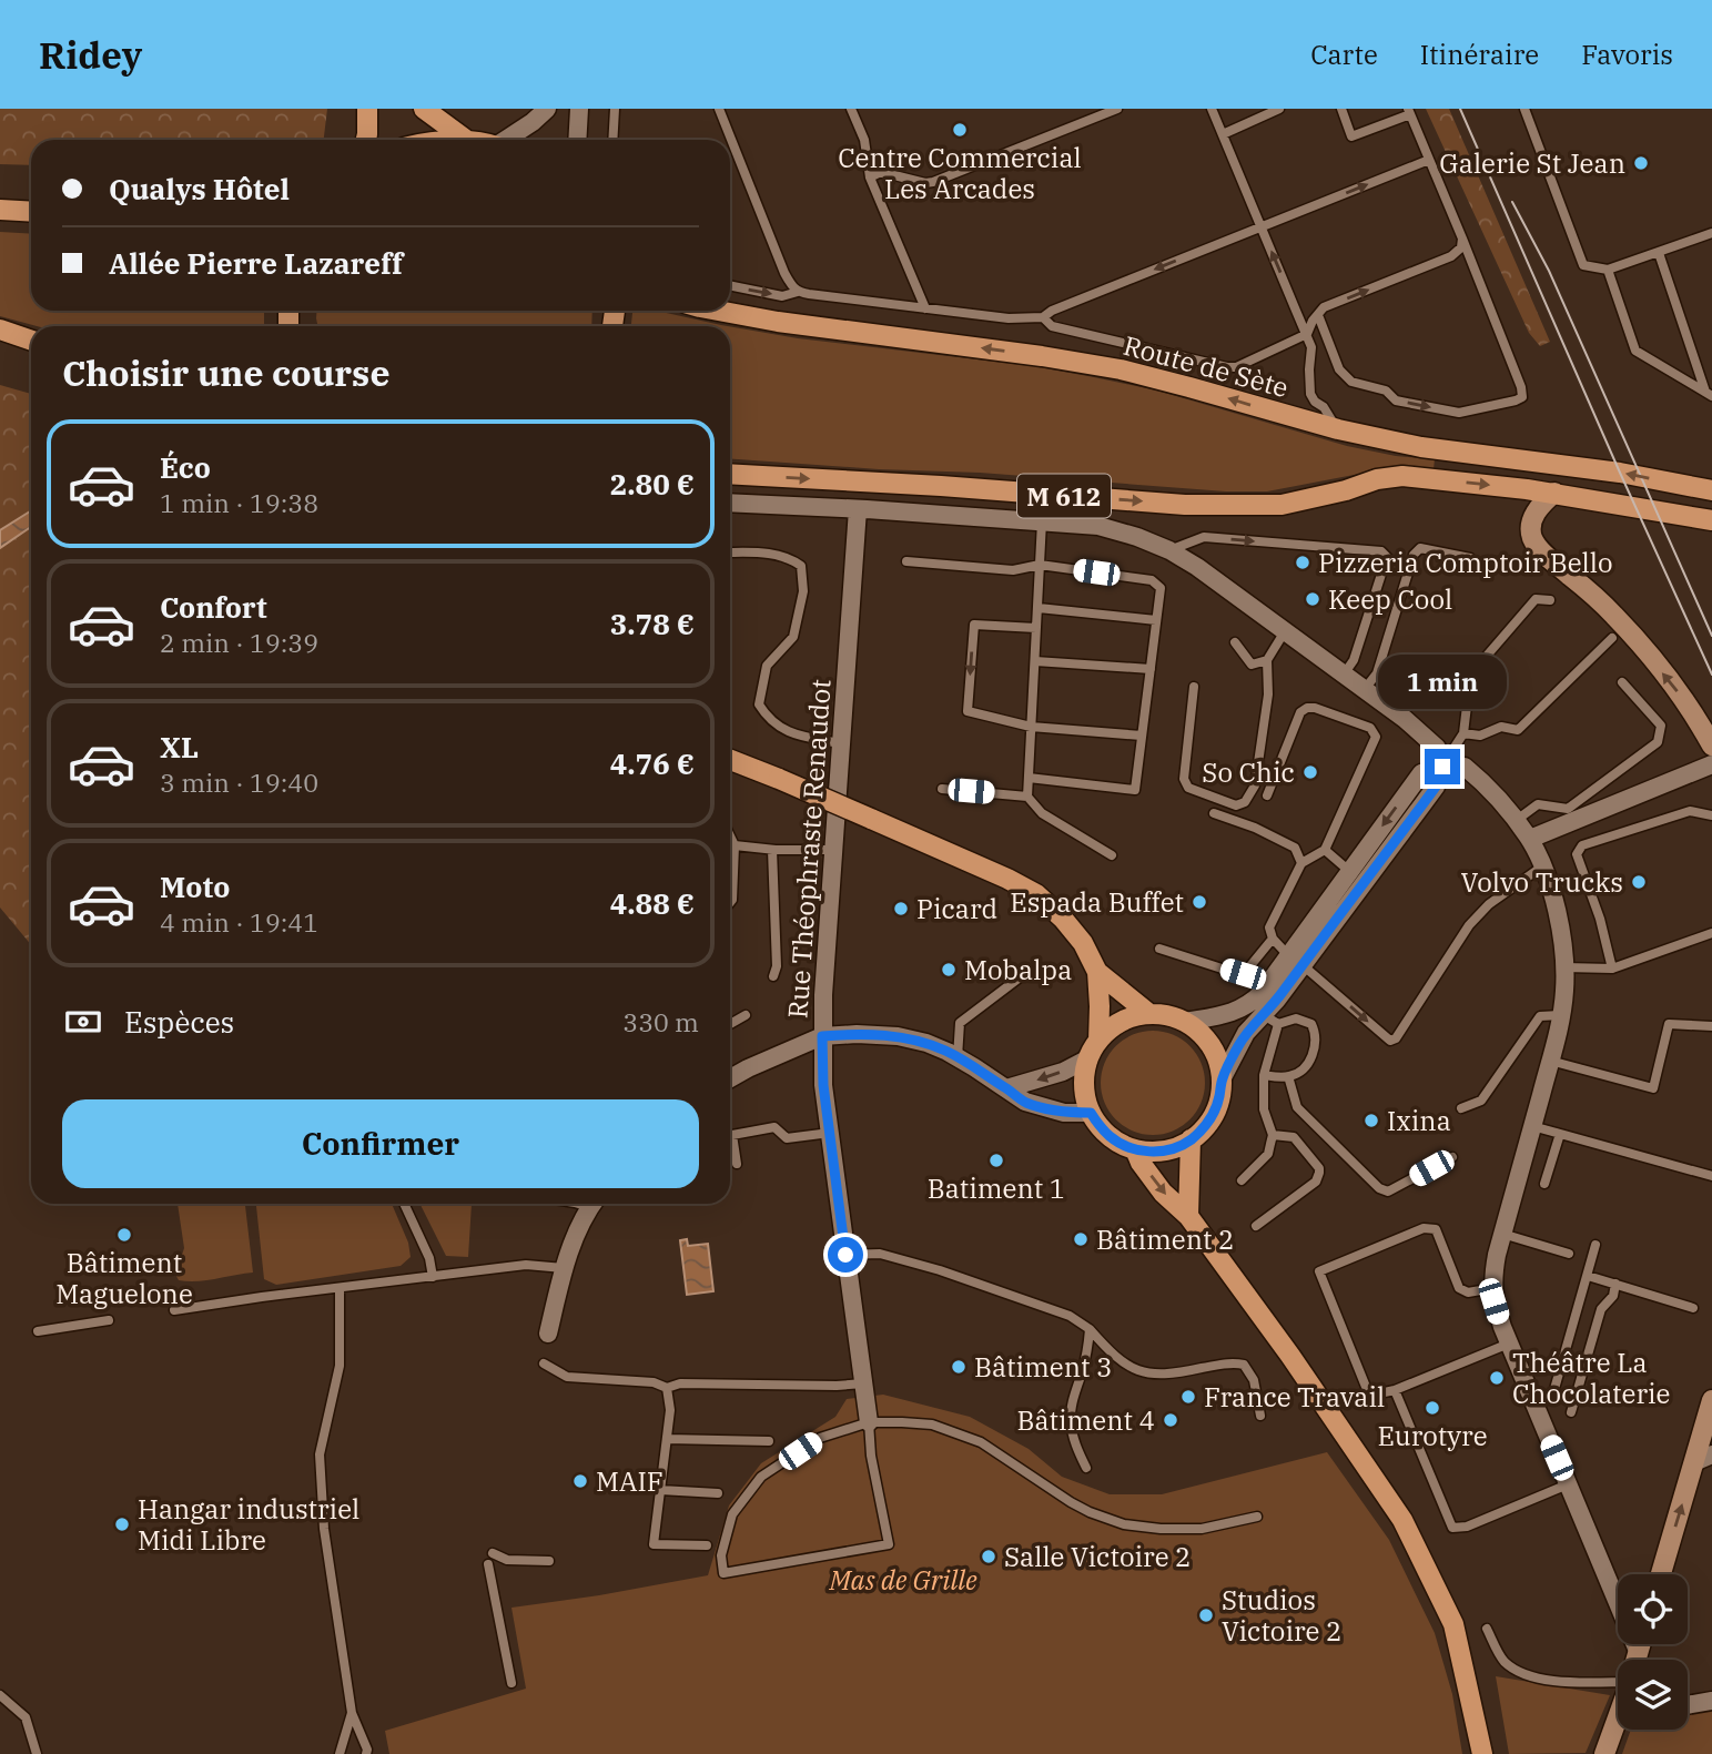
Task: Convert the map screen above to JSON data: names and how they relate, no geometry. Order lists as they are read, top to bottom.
{
  "streets": {
    "main road": ["Route de Sète", "M 612"],
    "street": ["Rue Théophraste Renaudot"]
  },
  "parks": ["Mas de Grille"],
  "places": [
    "Centre Commercial Les Arcades",
    "Galerie St Jean",
    "Pizzeria Comptoir Bello",
    "Keep Cool",
    "So Chic",
    "Volvo Trucks",
    "Espada Buffet",
    "Picard",
    "Mobalpa",
    "Ixina",
    "Batiment 1",
    "Bâtiment Maguelone",
    "Bâtiment 2",
    "Bâtiment 3",
    "Théâtre La Chocolaterie",
    "France Travail",
    "Eurotyre",
    "Bâtiment 4",
    "MAIF",
    "Hangar industriel Midi Libre",
    "Salle Victoire 2",
    "Studios Victoire 2"
  ],
  "page": {
    "header": "Ridey",
    "nav": ["Carte", "Itinéraire", "Favoris"],
    "banner": ["Qualys Hôtel", "Allée Pierre Lazareff"],
    "heading": "Choisir une course",
    "list": [
      {
        "name": "Éco",
        "note": "1 min · 19:38",
        "value": "2.80 €"
      },
      {
        "name": "Confort",
        "note": "2 min · 19:39",
        "value": "3.78 €"
      },
      {
        "name": "XL",
        "note": "3 min · 19:40",
        "value": "4.76 €"
      },
      {
        "name": "Moto",
        "note": "4 min · 19:41",
        "value": "4.88 €"
      }
    ],
    "bubble": "1 min",
    "pay": ["Espèces", "330 m"],
    "buttons": "Confirmer"
  }
}
